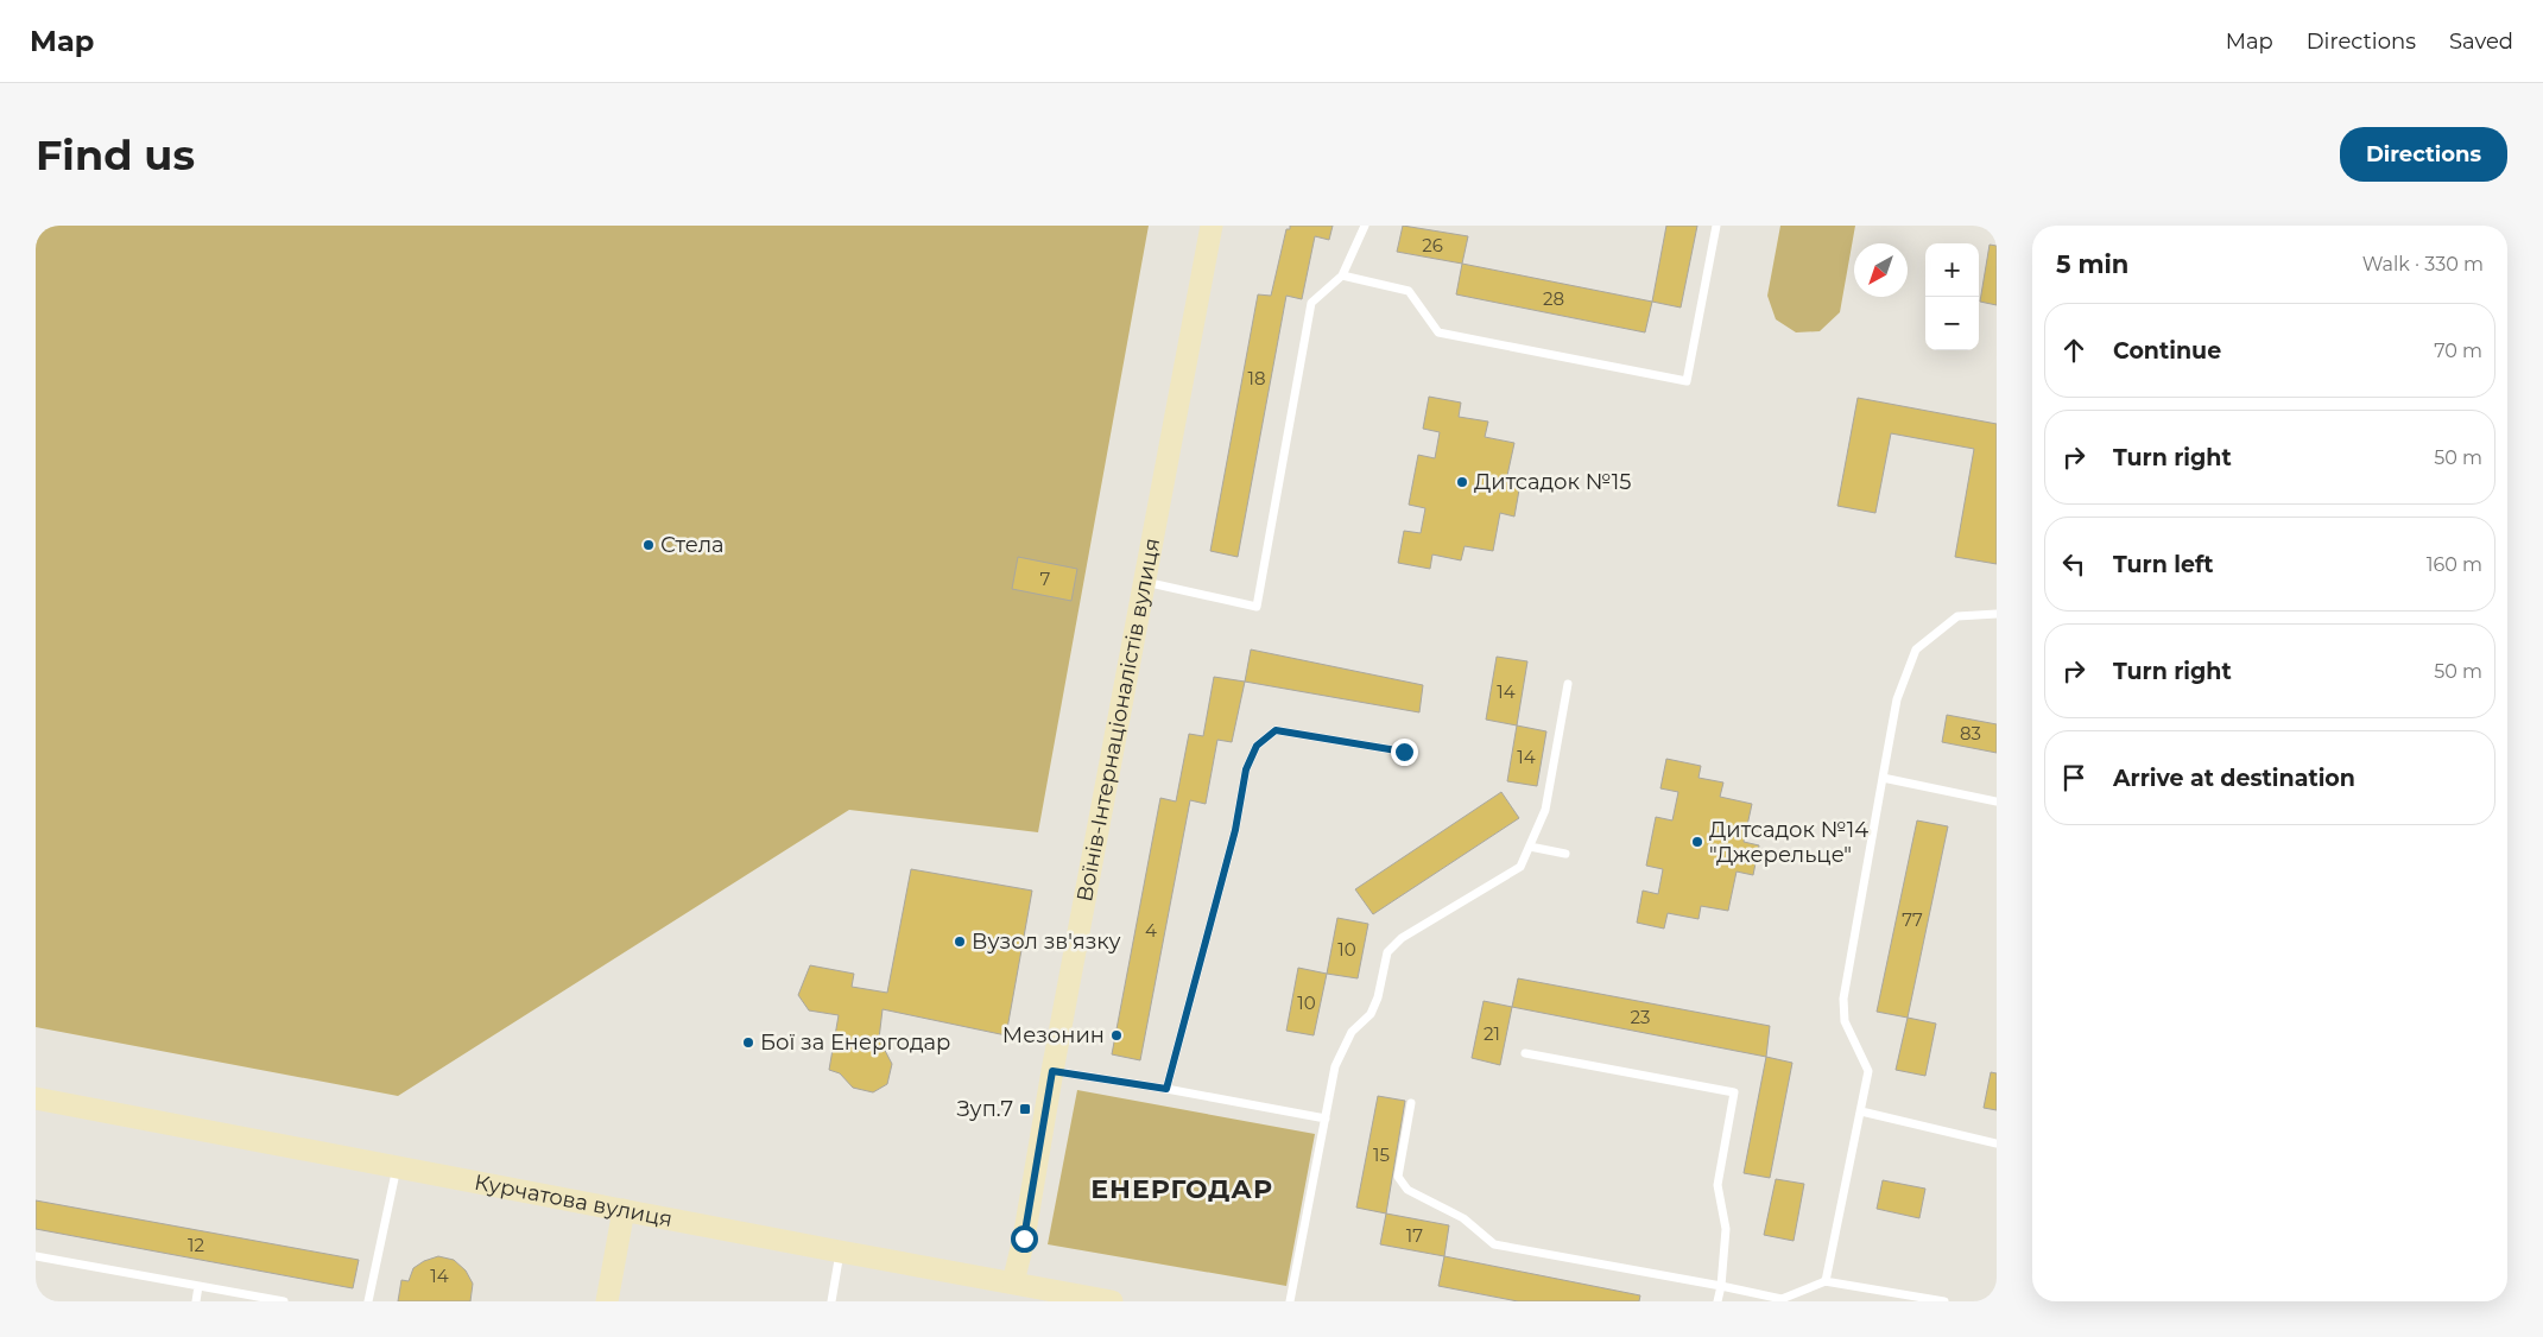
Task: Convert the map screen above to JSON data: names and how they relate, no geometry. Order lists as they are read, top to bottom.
{
  "streets": {
    "street": ["Воїнів-Інтернаціоналістів вулиця", "Курчатова вулиця"]
  },
  "crossings": [
    ["Воїнів-Інтернаціоналістів вулиця", "Курчатова вулиця"]
  ],
  "districts": ["ЕНЕРГОДАР"],
  "places": {
    "other": [
      "Дитсадок №15",
      "Стела",
      "Дитсадок №14 \"Джерельце\"",
      "Вузол зв'язку",
      "Мезонин",
      "Бої за Енергодар"
    ],
    "transit": ["Зуп.7"]
  },
  "house_numbers": [
    "26",
    "28",
    "18",
    "7",
    "14",
    "83",
    "14",
    "77",
    "4",
    "10",
    "10",
    "23",
    "21",
    "15",
    "17",
    "12",
    "14"
  ],
  "north": "bottom left",
  "page": {
    "header": "Map",
    "nav": ["Map", "Directions", "Saved"],
    "buttons": "Directions",
    "title": "Find us",
    "heading": ["5 min", "Walk · 330 m"],
    "map_buttons": ["+", "−"],
    "list": [
      ["Continue", "70 m"],
      ["Turn right", "50 m"],
      ["Turn left", "160 m"],
      ["Turn right", "50 m"],
      "Arrive at destination"
    ]
  }
}
